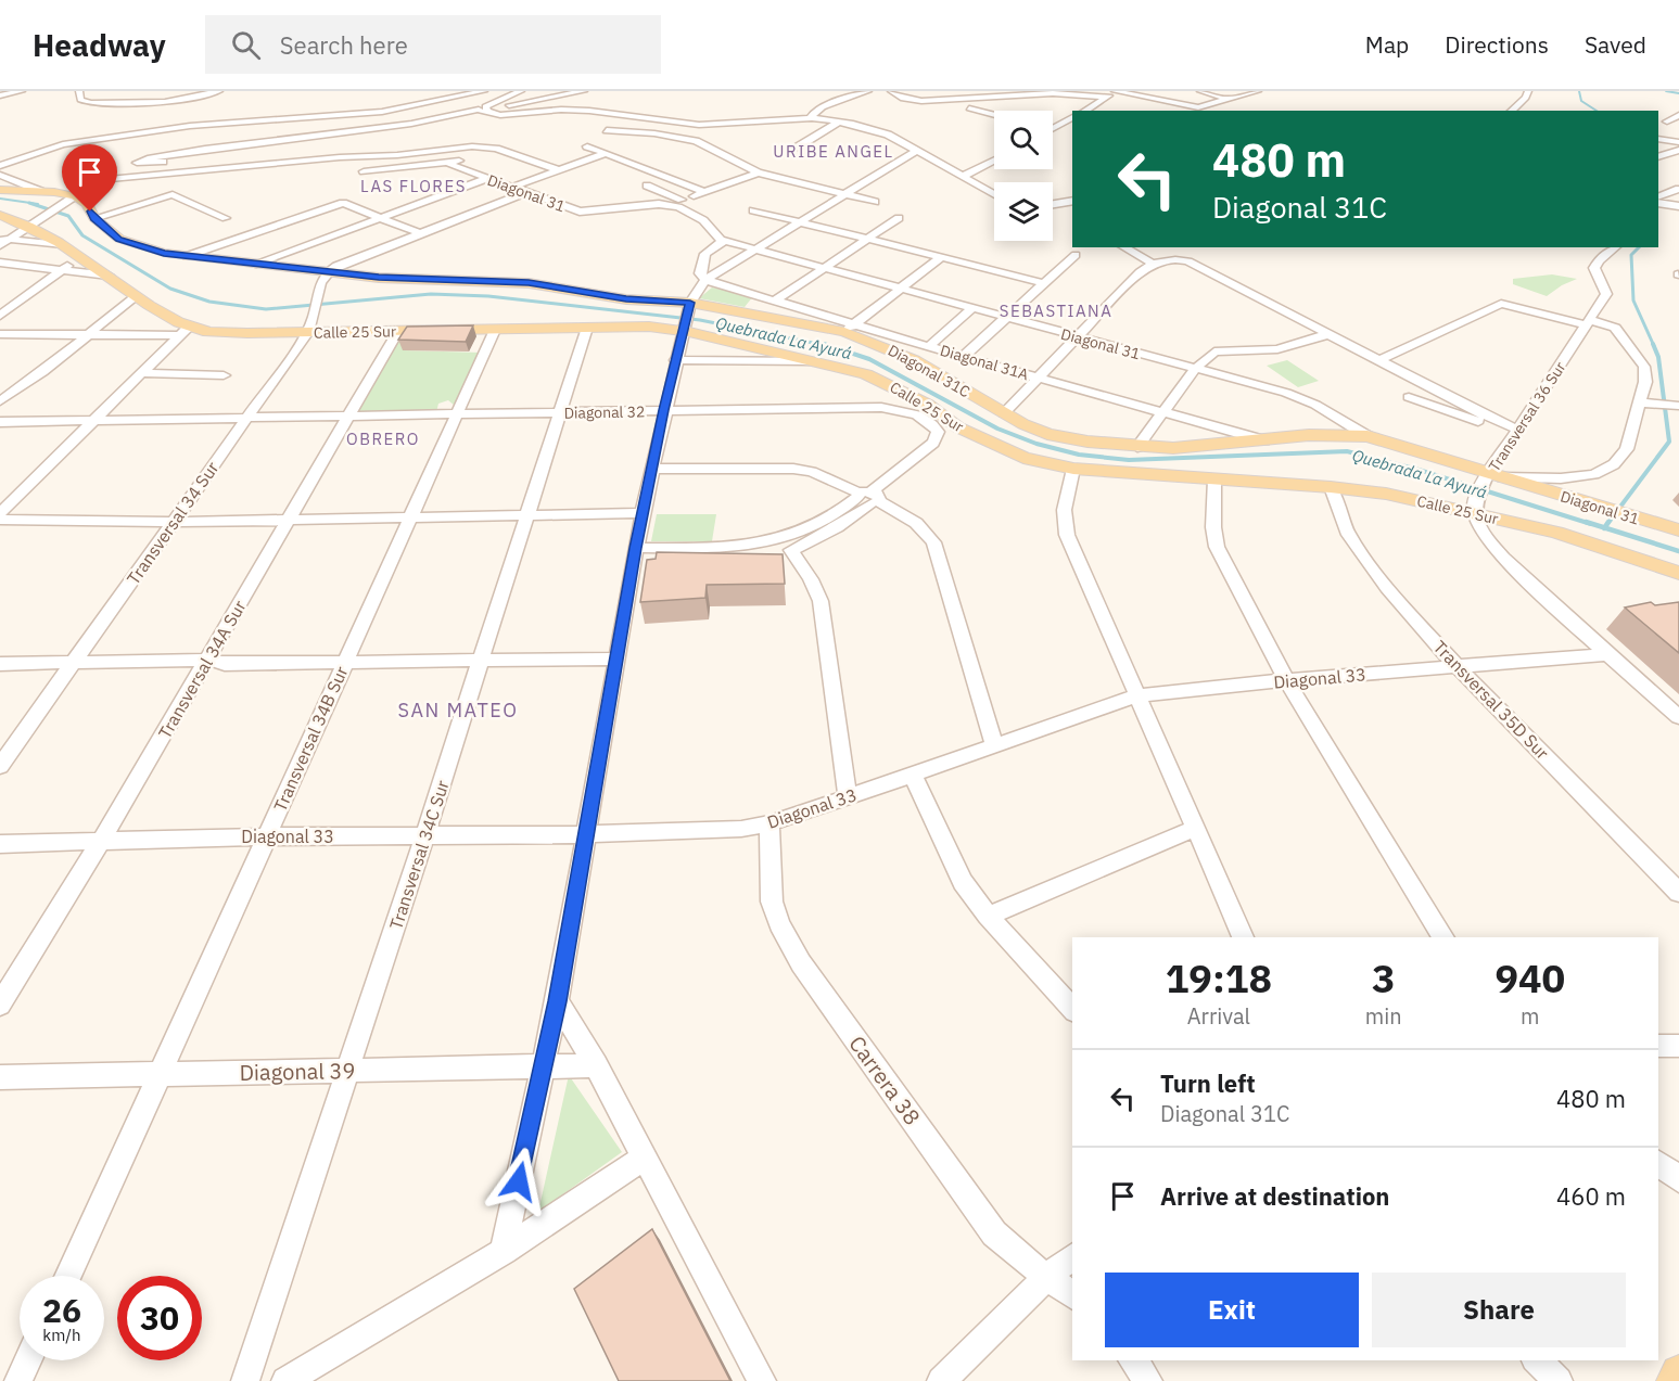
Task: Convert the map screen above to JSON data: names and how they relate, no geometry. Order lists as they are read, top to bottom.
{
  "streets": {
    "main road": ["Diagonal 31", "Calle 25 Sur", "Diagonal 31C"],
    "street": [
      "Diagonal 31A",
      "Diagonal 32",
      "Transversal 36 Sur",
      "Transversal 34 Sur",
      "Transversal 34A Sur",
      "Diagonal 33",
      "Transversal 35D Sur",
      "Transversal 34B Sur",
      "Transversal 34C Sur",
      "Diagonal 39",
      "Carrera 38"
    ]
  },
  "crossings": [
    ["Diagonal 31", "Diagonal 31C"],
    ["Diagonal 31", "Transversal 36 Sur"],
    ["Calle 25 Sur", "Diagonal 31C"],
    ["Calle 25 Sur", "Transversal 36 Sur"],
    ["Calle 25 Sur", "Transversal 34 Sur"],
    ["Calle 25 Sur", "Transversal 34A Sur"],
    ["Calle 25 Sur", "Transversal 35D Sur"],
    ["Calle 25 Sur", "Transversal 34B Sur"],
    ["Calle 25 Sur", "Transversal 34C Sur"],
    ["Diagonal 31A", "Diagonal 31C"],
    ["Diagonal 31C", "Transversal 34 Sur"],
    ["Diagonal 32", "Transversal 34 Sur"],
    ["Diagonal 32", "Transversal 34A Sur"],
    ["Diagonal 32", "Transversal 34B Sur"],
    ["Diagonal 32", "Transversal 34C Sur"],
    ["Transversal 34A Sur", "Diagonal 33"],
    ["Diagonal 33", "Transversal 35D Sur"],
    ["Diagonal 33", "Transversal 34B Sur"],
    ["Diagonal 33", "Transversal 34C Sur"],
    ["Diagonal 33", "Carrera 38"],
    ["Transversal 34B Sur", "Diagonal 39"],
    ["Transversal 34C Sur", "Diagonal 39"]
  ],
  "districts": [
    "URIBE ANGEL",
    "LAS FLORES",
    "SEBASTIANA",
    "OBRERO",
    "SAN MATEO"
  ],
  "water": ["Quebrada La Ayurá"],
  "page": {
    "header": "Headway",
    "search": "Search here",
    "nav": ["Map", "Directions", "Saved"],
    "turn": ["480 m", "Diagonal 31C"],
    "eta": [
      "19:18",
      "Arrival",
      "3",
      "min",
      "940",
      "m"
    ],
    "list": [
      {
        "name": "Turn left",
        "note": "Diagonal 31C",
        "value": "480 m"
      },
      {
        "name": "Arrive at destination",
        "value": "460 m"
      }
    ],
    "buttons": ["Exit", "Share"],
    "speed": "26 km/h",
    "limit": "30"
  }
}
